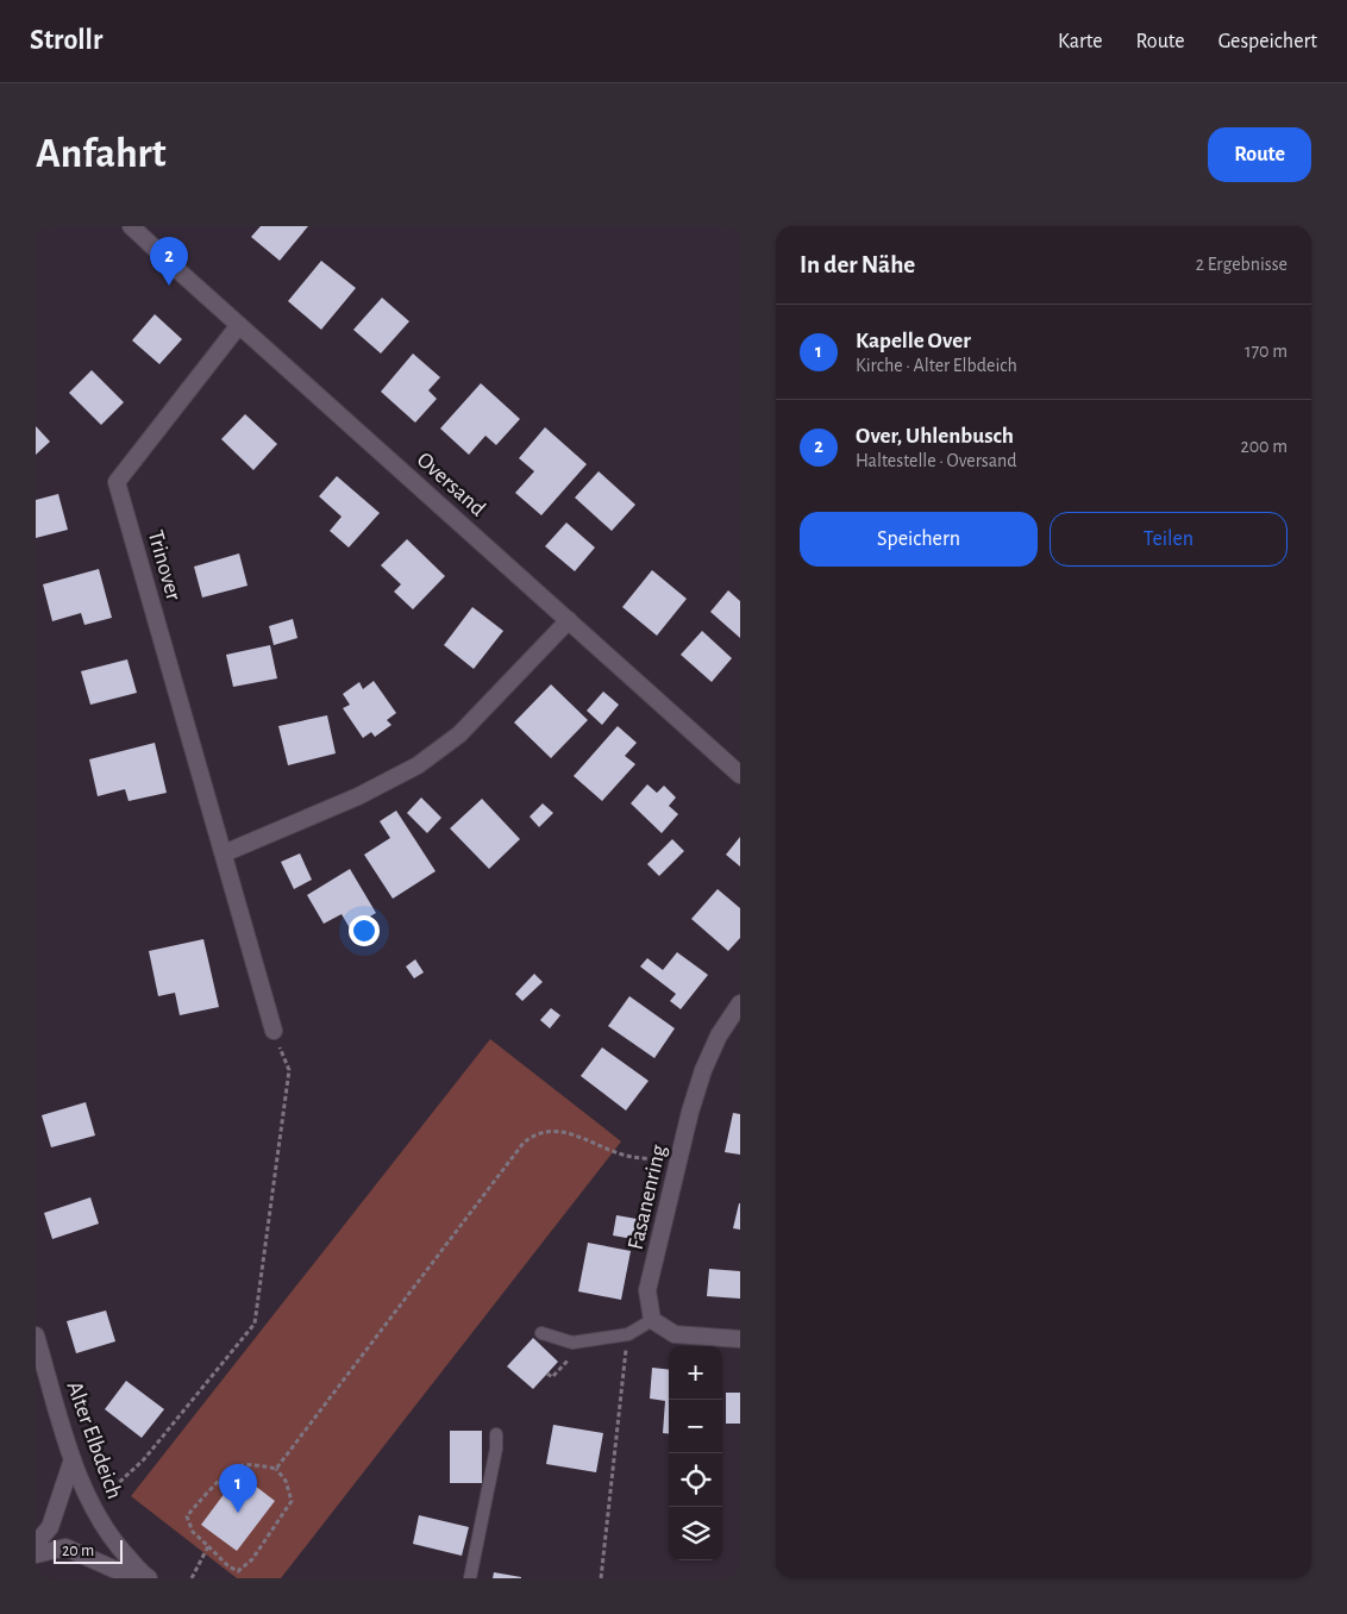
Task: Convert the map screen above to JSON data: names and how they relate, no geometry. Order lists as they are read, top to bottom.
{
  "streets": {
    "street": [
      "Oversand",
      "Trinover",
      "Fasanenring",
      "Alter Elbdeich"
    ]
  },
  "crossings": [
    ["Oversand", "Trinover"]
  ],
  "scale_bar": "20 m",
  "page": {
    "header": "Strollr",
    "nav": ["Karte", "Route", "Gespeichert"],
    "buttons": [
      "Route",
      ["Speichern", "Teilen"]
    ],
    "title": "Anfahrt",
    "heading": ["In der Nähe", "2 Ergebnisse"],
    "pins": ["2", "1"],
    "list": [
      {
        "mark": "1",
        "name": "Kapelle Over",
        "note": "Kirche · Alter Elbdeich",
        "value": "170 m"
      },
      {
        "mark": "2",
        "name": "Over, Uhlenbusch",
        "note": "Haltestelle · Oversand",
        "value": "200 m"
      }
    ],
    "map_buttons": ["+", "−"],
    "scale": "20 m"
  }
}
